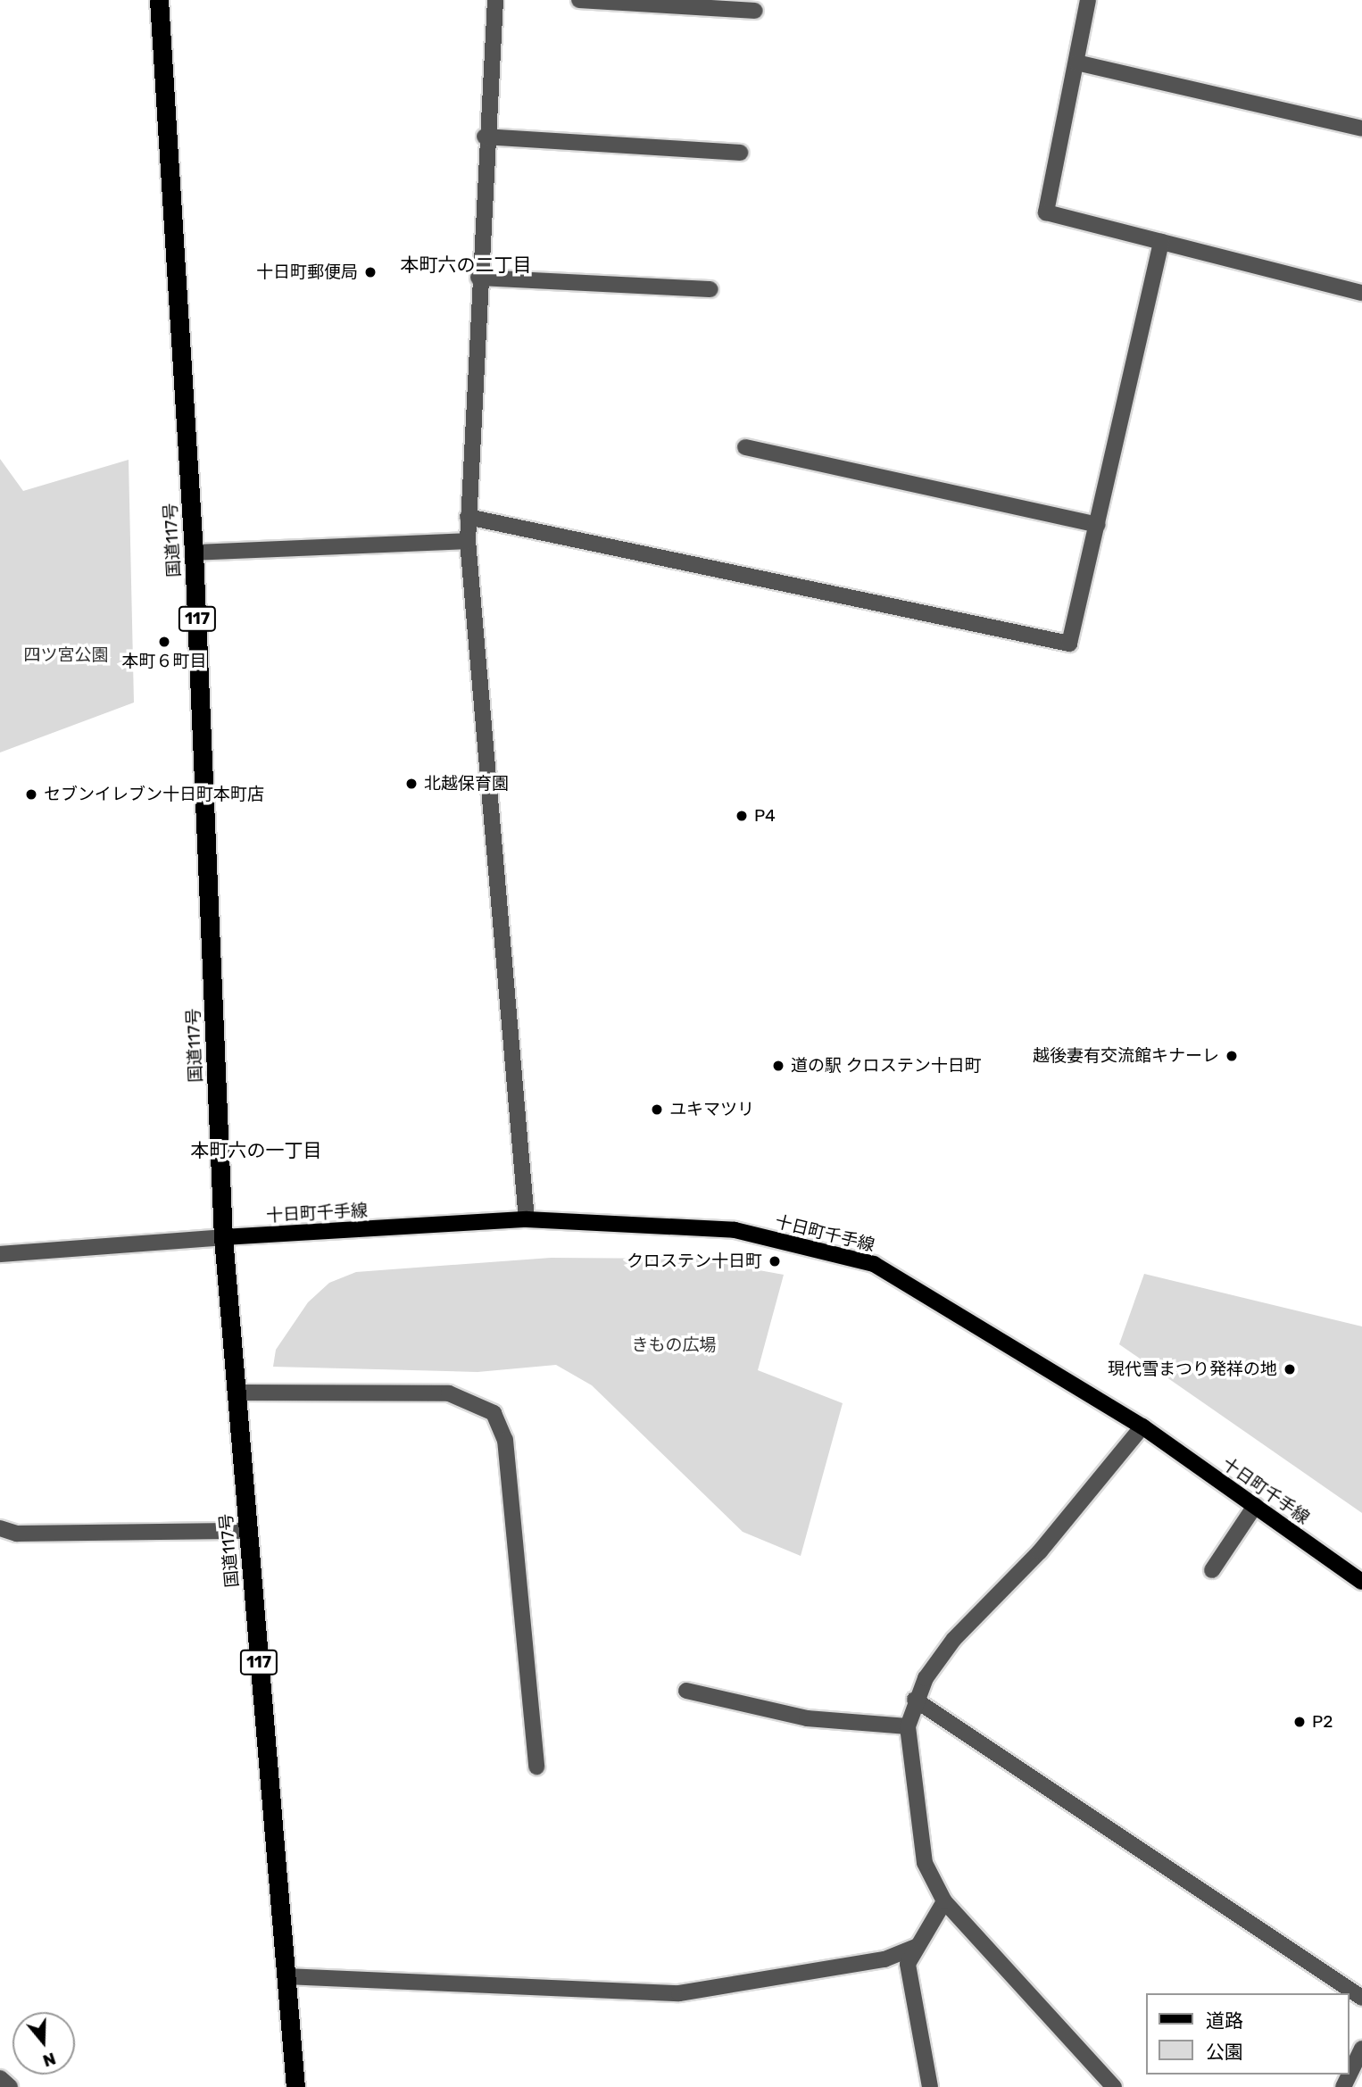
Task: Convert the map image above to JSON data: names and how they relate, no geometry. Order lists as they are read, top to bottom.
{
  "streets": {
    "highway": ["国道117号", "117"],
    "main road": ["十日町千手線"]
  },
  "crossings": [
    ["国道117号", "十日町千手線"]
  ],
  "districts": ["本町六の二丁目", "本町六の一丁目"],
  "parks": ["四ツ宮公園", "きもの広場"],
  "places": [
    "十日町郵便局",
    "本町６町目",
    "北越保育園",
    "セブンイレブン十日町本町店",
    "P4",
    "越後妻有交流館キナーレ",
    "道の駅 クロステン十日町",
    "ユキマツリ",
    "クロステン十日町",
    "現代雪まつり発祥の地",
    "P2"
  ],
  "legend": ["道路", "公園"],
  "north": "bottom"
}
